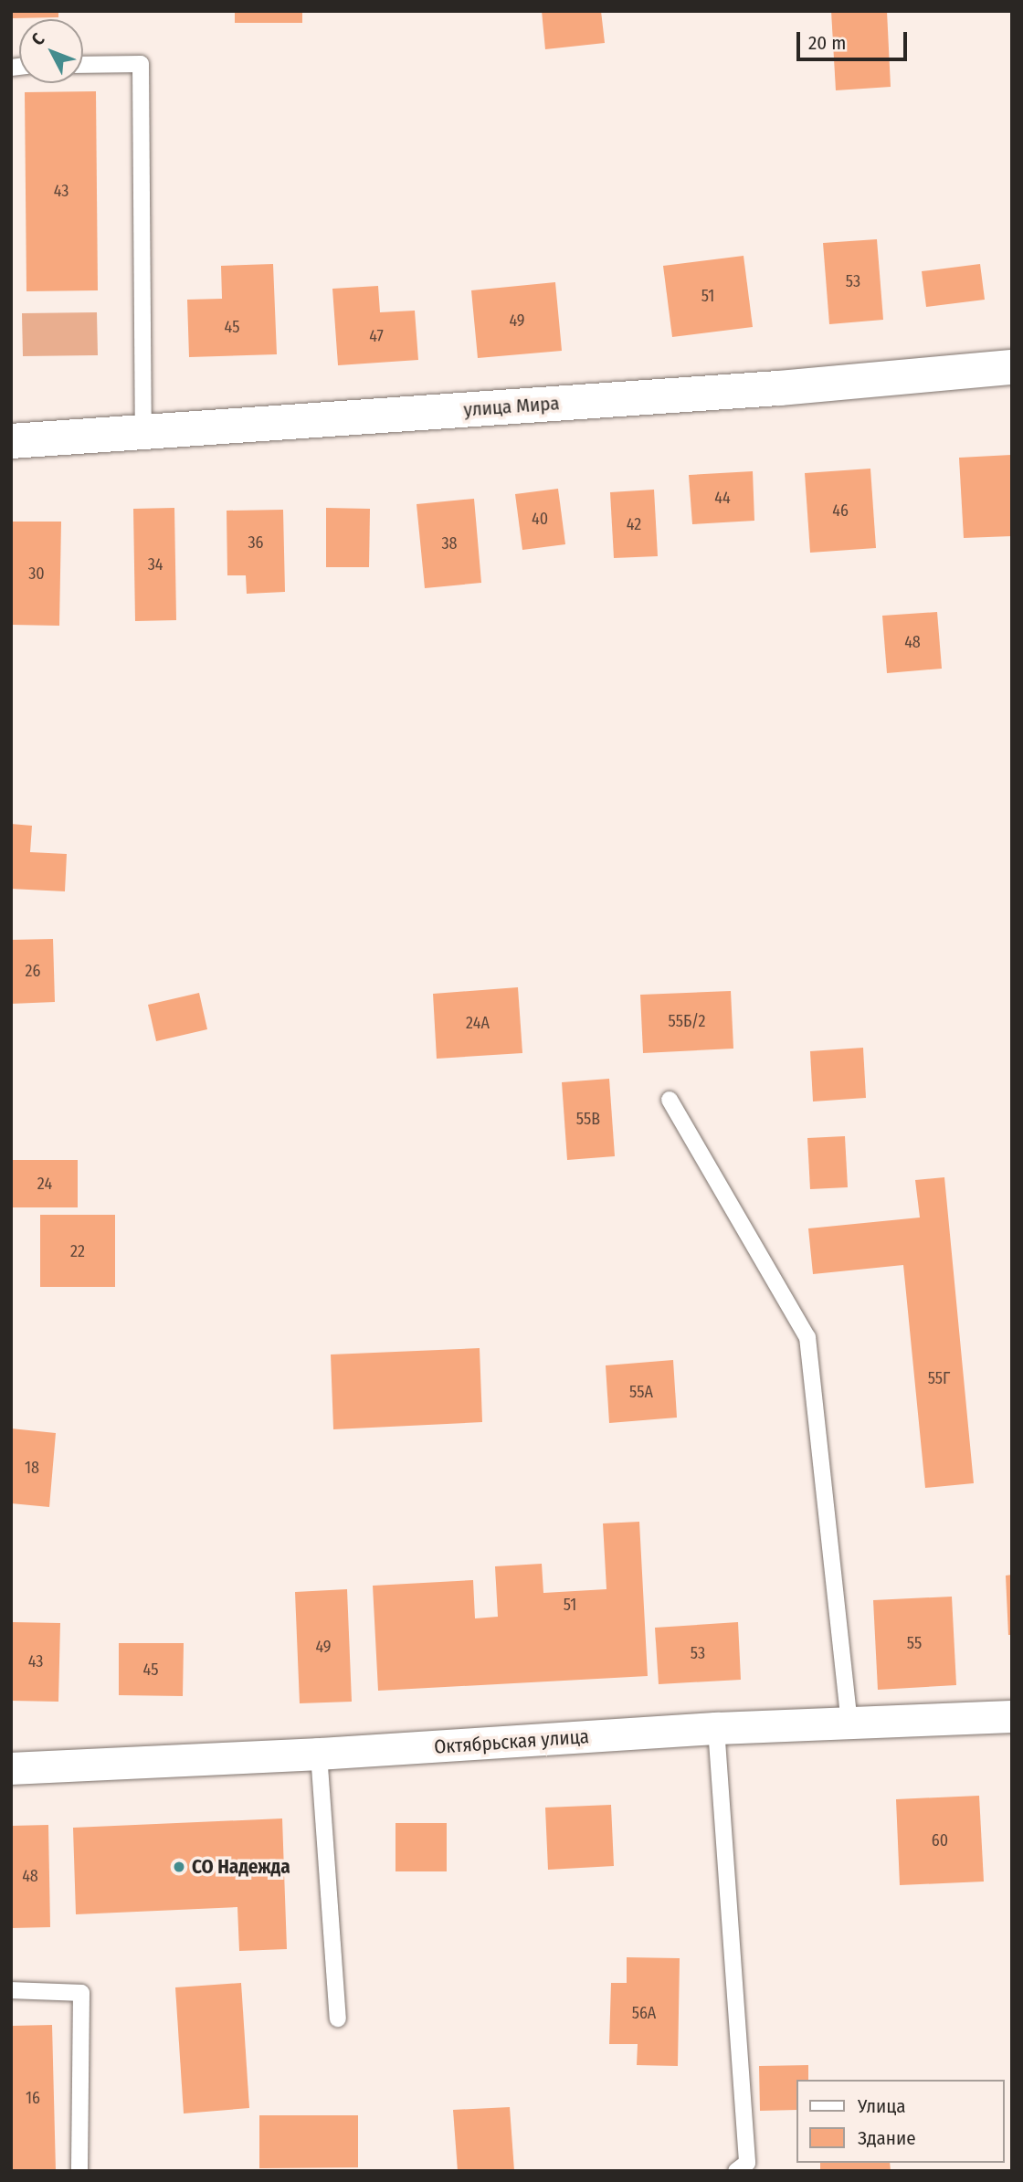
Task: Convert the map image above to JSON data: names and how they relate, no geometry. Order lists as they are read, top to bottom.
{
  "streets": {
    "main road": ["улица Мира"],
    "street": ["Октябрьская улица"]
  },
  "places": ["СО Надежда"],
  "house_numbers": [
    "43",
    "53",
    "51",
    "49",
    "45",
    "47",
    "44",
    "46",
    "40",
    "42",
    "36",
    "38",
    "34",
    "30",
    "48",
    "26",
    "55Б/2",
    "24А",
    "55В",
    "24",
    "22",
    "55Г",
    "55А",
    "18",
    "51",
    "55",
    "49",
    "53",
    "43",
    "45",
    "60",
    "48",
    "56А",
    "16"
  ],
  "legend": ["Улица", "Здание"],
  "scale_bar": "20 m",
  "north": "top left"
}
